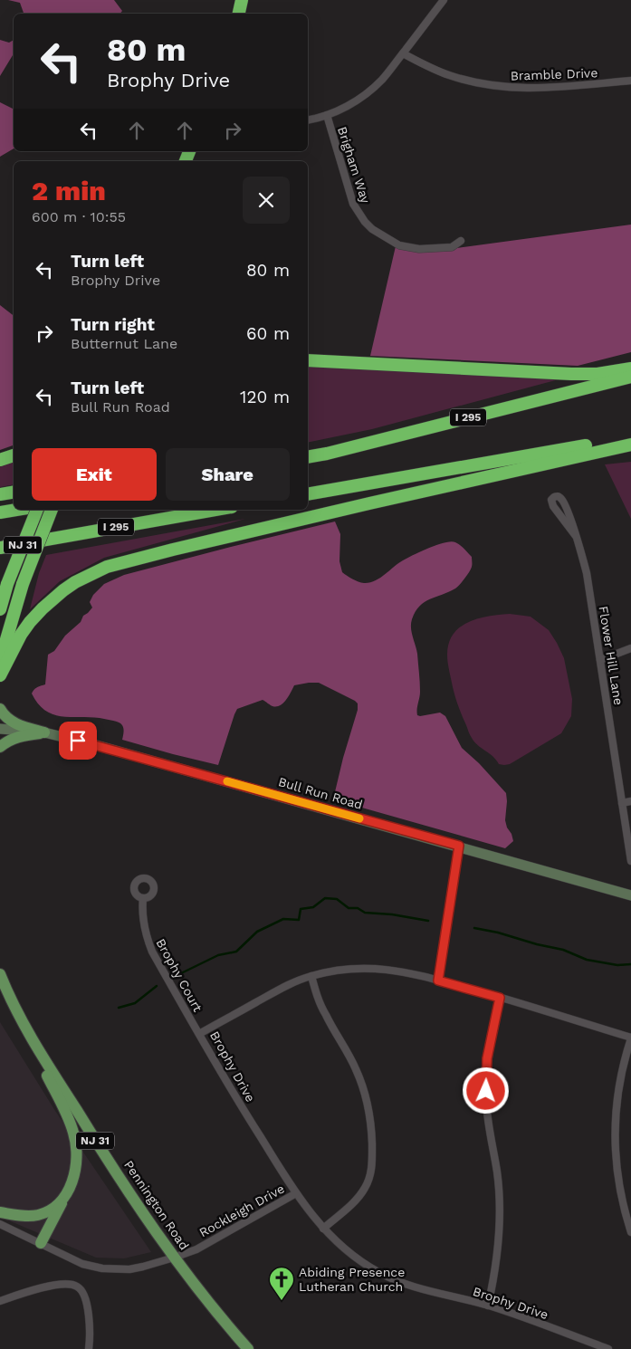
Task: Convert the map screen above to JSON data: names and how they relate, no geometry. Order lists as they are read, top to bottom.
{
  "streets": {
    "highway": ["I 295", "NJ 31"],
    "main road": ["Pennington Road"],
    "street": [
      "Bramble Drive",
      "Brigham Way",
      "Flower Hill Lane",
      "Bull Run Road",
      "Brophy Court",
      "Brophy Drive",
      "Rockleigh Drive"
    ]
  },
  "crossings": [
    ["Brophy Court", "Brophy Drive"],
    ["Brophy Drive", "Rockleigh Drive"],
    ["Pennington Road", "Rockleigh Drive"]
  ],
  "places": {
    "church": ["Abiding Presence Lutheran Church"]
  },
  "page": {
    "turn": ["80 m", "Brophy Drive"],
    "heading": ["2 min", "600 m · 10:55"],
    "list": [
      {
        "name": "Turn left",
        "note": "Brophy Drive",
        "value": "80 m"
      },
      {
        "name": "Turn right",
        "note": "Butternut Lane",
        "value": "60 m"
      },
      {
        "name": "Turn left",
        "note": "Bull Run Road",
        "value": "120 m"
      }
    ],
    "buttons": ["Exit", "Share"]
  }
}
